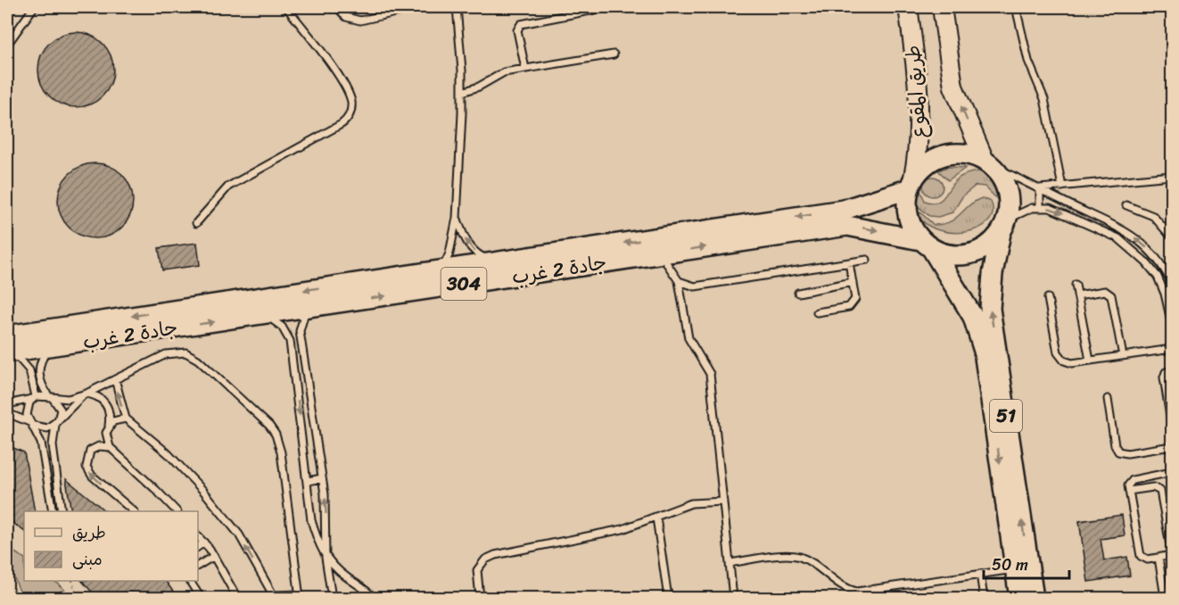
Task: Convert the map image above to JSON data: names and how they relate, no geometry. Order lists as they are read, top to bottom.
{
  "streets": {
    "main road": ["جادة 2 غرب", "304", "51"],
    "street": ["طريق المقوع"]
  },
  "crossings": [
    ["طريق المقوع", "جادة 2 غرب"],
    ["طريق المقوع", "51"],
    ["جادة 2 غرب", "51"]
  ],
  "legend": ["طريق", "مبنى"],
  "scale_bar": "50 m"
}
